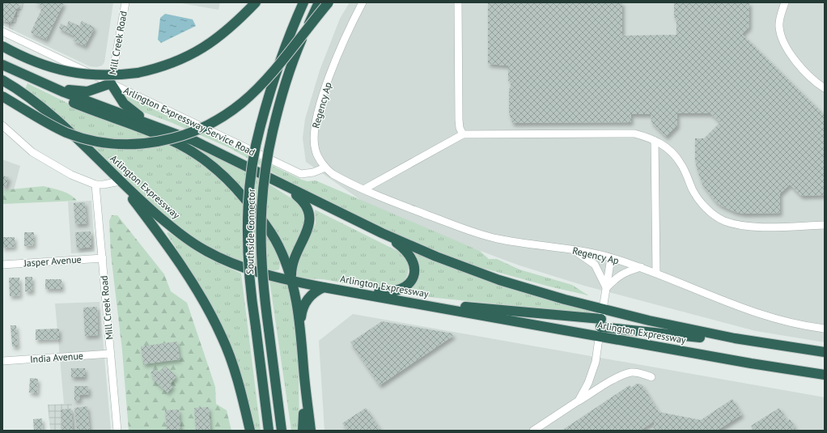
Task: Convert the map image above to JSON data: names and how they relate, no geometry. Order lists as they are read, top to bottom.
{
  "streets": {
    "highway": ["Arlington Expressway", "Southside Connector"],
    "street": [
      "Mill Creek Road",
      "Regency Ap",
      "Arlington Expressway Service Road",
      "Jasper Avenue",
      "India Avenue"
    ]
  },
  "crossings": [
    ["Mill Creek Road", "Arlington Expressway Service Road"],
    ["Mill Creek Road", "Jasper Avenue"],
    ["Mill Creek Road", "India Avenue"],
    ["Regency Ap", "Arlington Expressway Service Road"]
  ]
}
